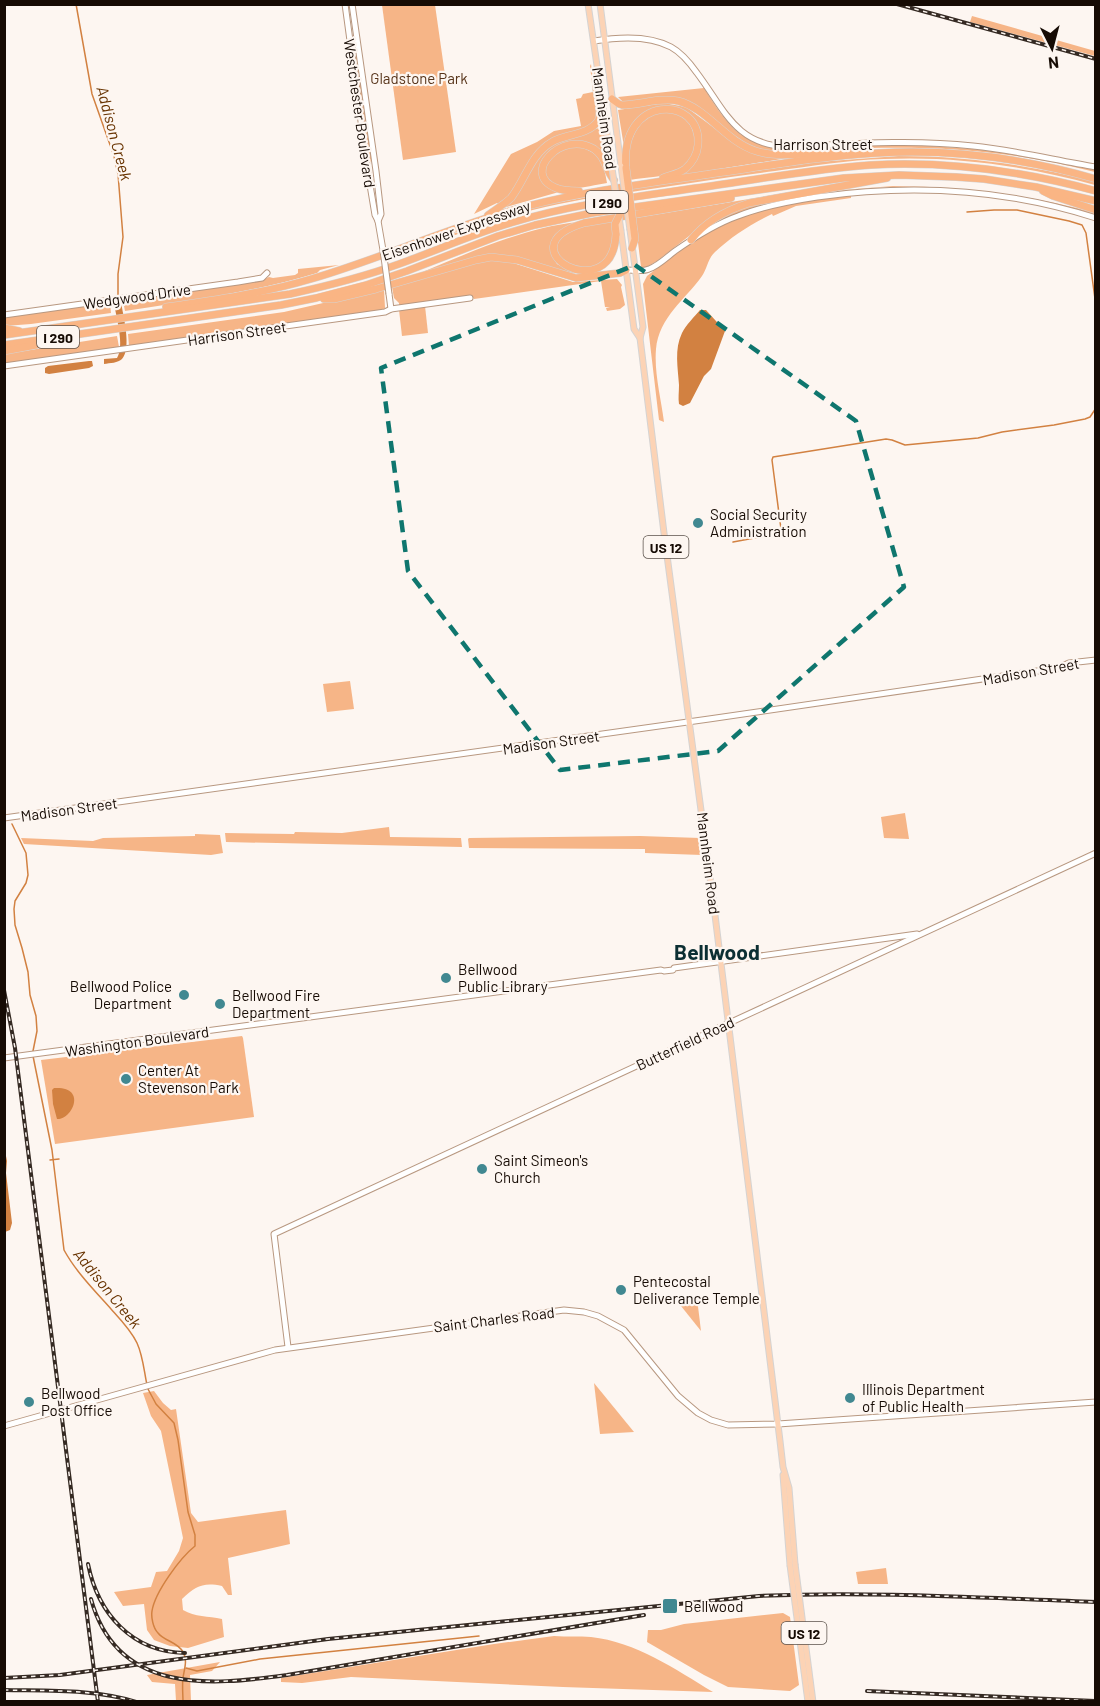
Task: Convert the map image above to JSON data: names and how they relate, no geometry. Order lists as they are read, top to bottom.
{
  "streets": {
    "highway": ["I 290", "Eisenhower Expressway"],
    "main road": [
      "Westchester Boulevard",
      "Mannheim Road",
      "Harrison Street",
      "Wedgwood Drive",
      "US 12",
      "Madison Street",
      "Washington Boulevard",
      "Butterfield Road",
      "Saint Charles Road"
    ]
  },
  "crossings": [
    ["Westchester Boulevard", "Harrison Street"],
    ["Mannheim Road", "Harrison Street"],
    ["Mannheim Road", "US 12"],
    ["Mannheim Road", "Madison Street"],
    ["Mannheim Road", "Washington Boulevard"],
    ["Mannheim Road", "Butterfield Road"],
    ["Mannheim Road", "Saint Charles Road"],
    ["US 12", "Saint Charles Road"],
    ["Washington Boulevard", "Butterfield Road"],
    ["Butterfield Road", "Saint Charles Road"]
  ],
  "districts": ["Bellwood"],
  "water": ["Addison Creek"],
  "parks": ["Gladstone Park"],
  "places": {
    "other": [
      "Social Security Administration",
      "Bellwood Public Library",
      "Bellwood Police Department",
      "Bellwood Fire Department",
      "Center At Stevenson Park",
      "Saint Simeon's Church",
      "Pentecostal Deliverance Temple",
      "Illinois Department of Public Health",
      "Bellwood Post Office"
    ],
    "transit": ["Bellwood"]
  },
  "north": "bottom"
}
